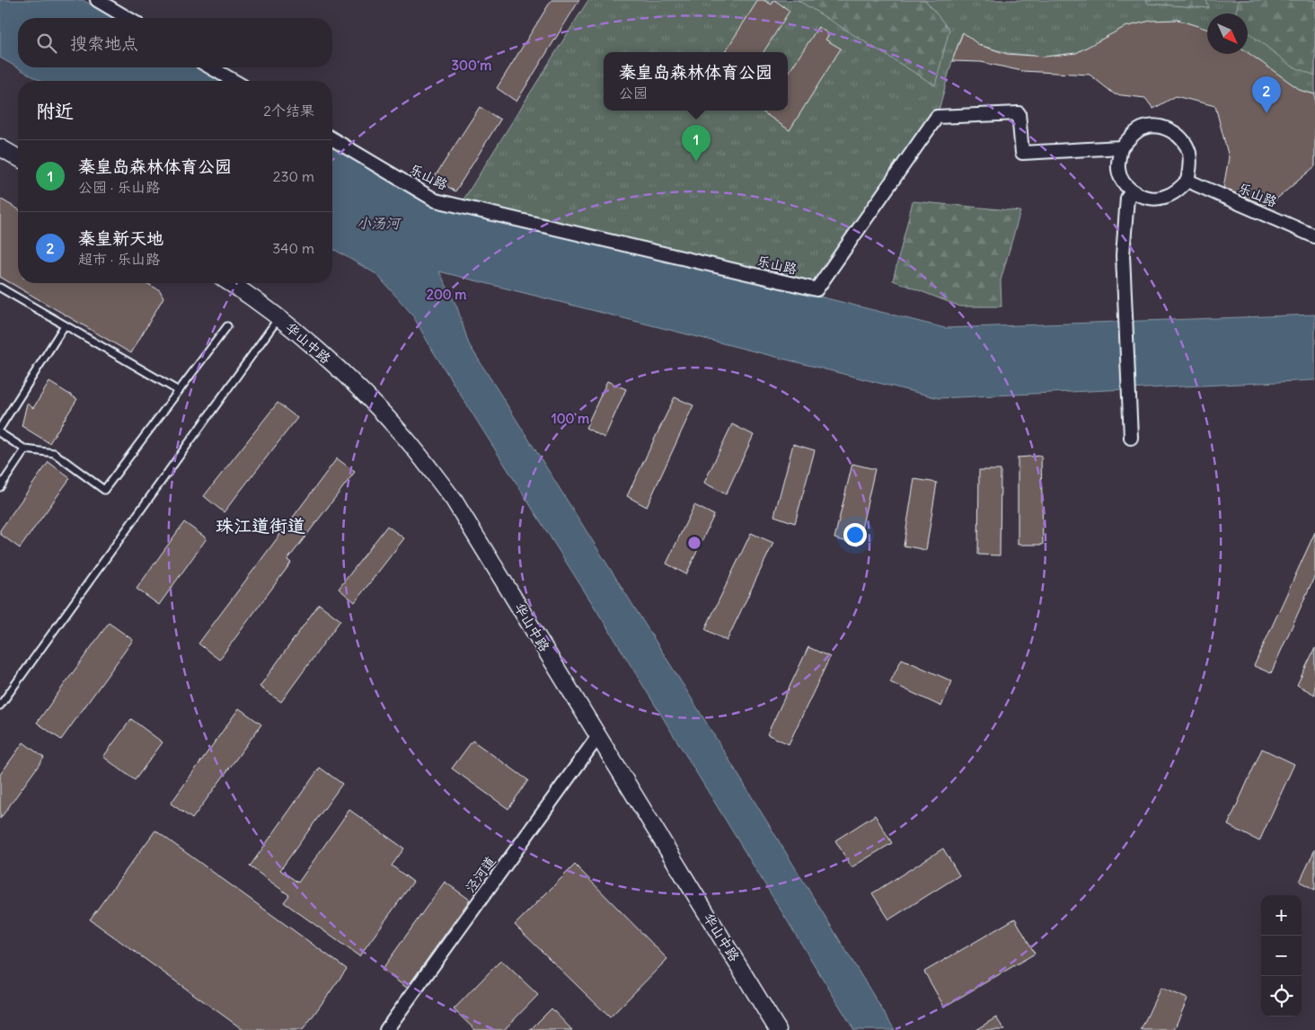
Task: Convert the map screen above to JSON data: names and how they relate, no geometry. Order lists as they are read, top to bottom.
{
  "streets": {
    "street": ["乐山路", "华山中路", "泾河道"]
  },
  "crossings": [
    ["华山中路", "泾河道"]
  ],
  "districts": ["珠江道街道"],
  "water": ["小汤河"],
  "north": "bottom right",
  "page": {
    "search": "搜索地点",
    "popup": ["秦皇岛森林体育公园", "公园"],
    "pins": ["2", "1"],
    "heading": ["附近", "2个结果"],
    "list": [
      {
        "mark": "1",
        "name": "秦皇岛森林体育公园",
        "note": "公园 · 乐山路",
        "value": "230 m"
      },
      {
        "mark": "2",
        "name": "秦皇新天地",
        "note": "超市 · 乐山路",
        "value": "340 m"
      }
    ],
    "map_buttons": ["+", "−"]
  },
  "rings": ["300 m", "200 m", "100 m"]
}
